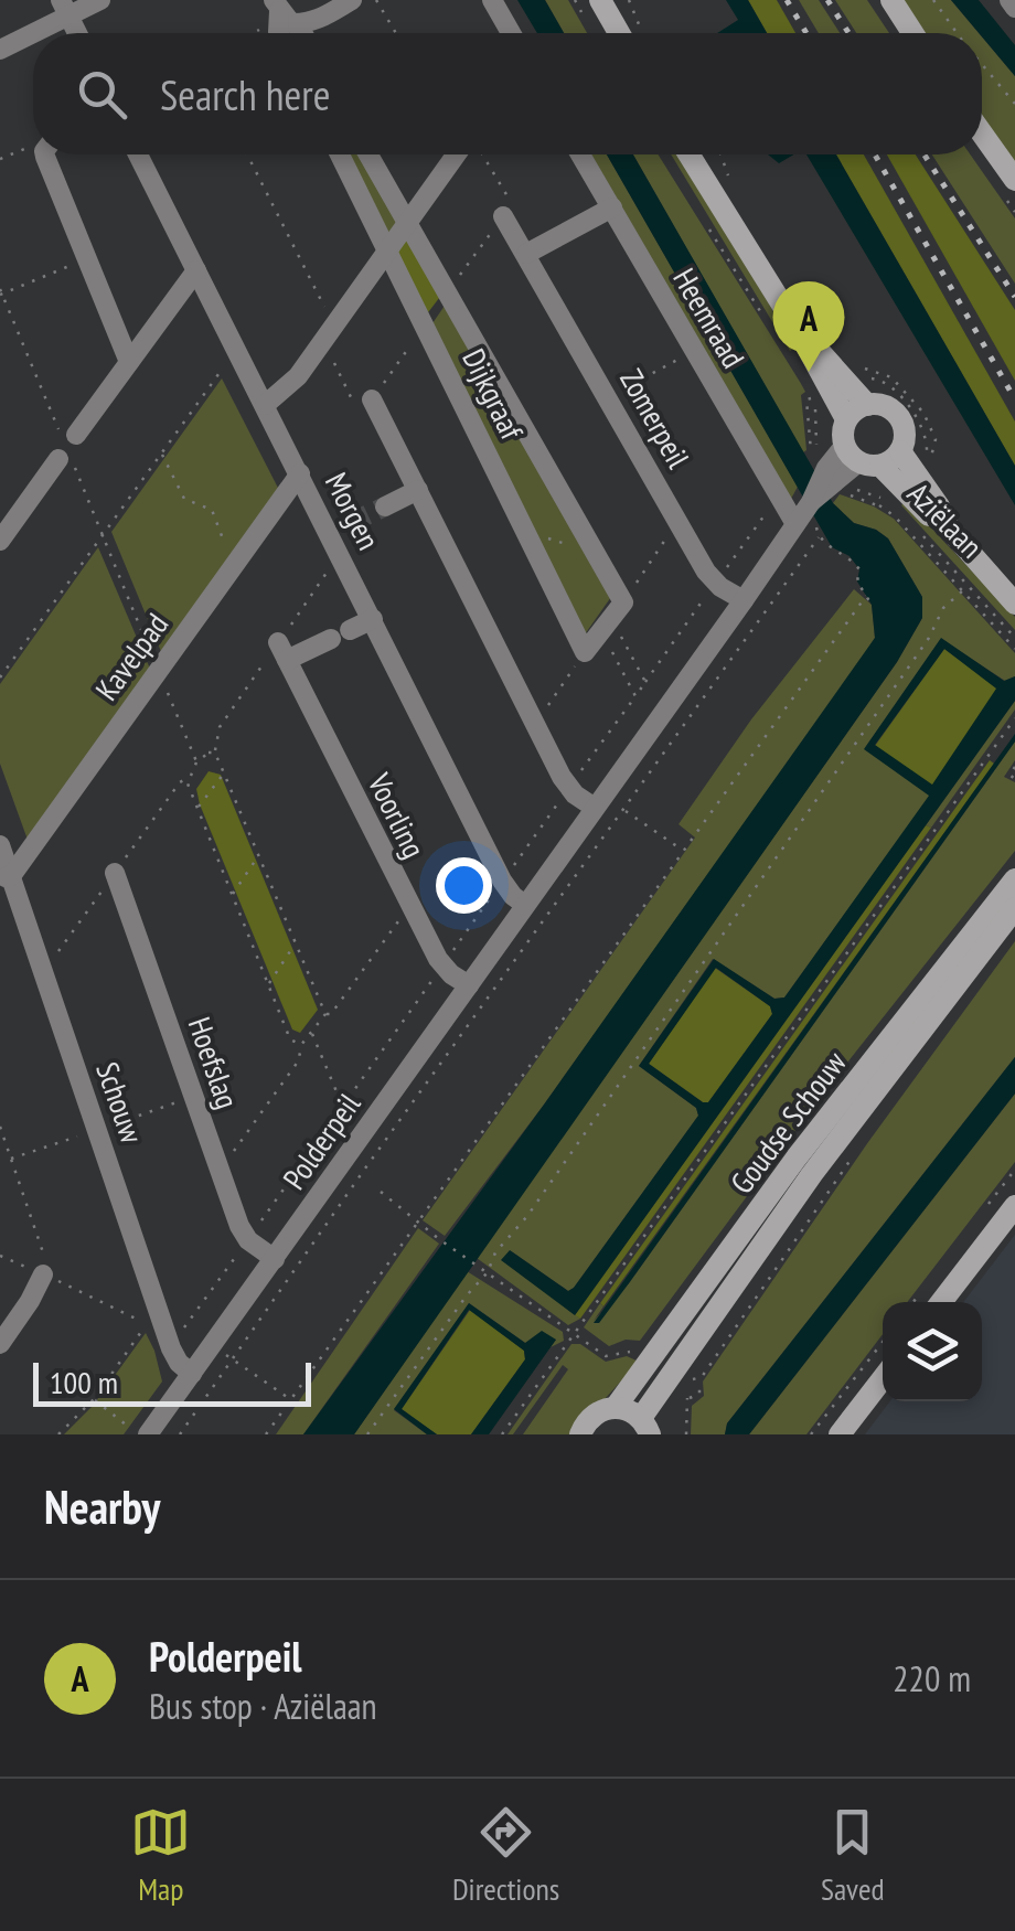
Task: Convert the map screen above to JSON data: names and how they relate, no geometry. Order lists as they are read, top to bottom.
{
  "streets": {
    "main road": ["Aziëlaan", "Goudse Schouw"],
    "street": [
      "Heemraad",
      "Dijkgraaf",
      "Zomerpeil",
      "Morgen",
      "Kavelpad",
      "Voorling",
      "Hoefslag",
      "Schouw",
      "Polderpeil"
    ]
  },
  "crossings": [
    ["Heemraad", "Polderpeil"],
    ["Zomerpeil", "Polderpeil"],
    ["Morgen", "Kavelpad"],
    ["Morgen", "Voorling"],
    ["Morgen", "Polderpeil"],
    ["Aziëlaan", "Polderpeil"],
    ["Kavelpad", "Schouw"],
    ["Voorling", "Polderpeil"],
    ["Schouw", "Polderpeil"]
  ],
  "scale_bar": "100 m",
  "page": {
    "search": "Search here",
    "pins": "A",
    "scale": "100 m",
    "heading": "Nearby",
    "list": [
      {
        "mark": "A",
        "name": "Polderpeil",
        "note": "Bus stop · Aziëlaan",
        "value": "220 m"
      }
    ],
    "nav": ["Map", "Directions", "Saved"]
  }
}
